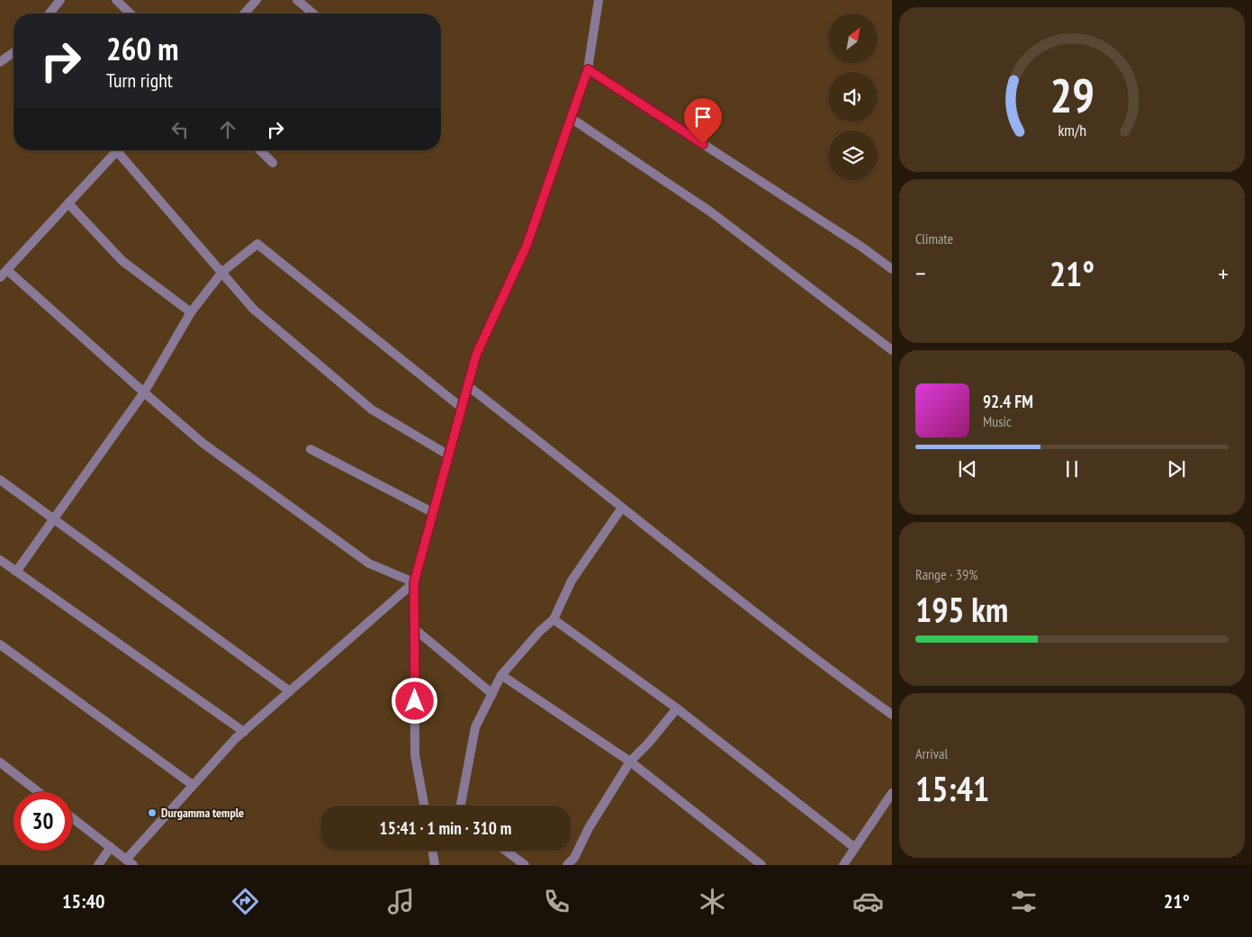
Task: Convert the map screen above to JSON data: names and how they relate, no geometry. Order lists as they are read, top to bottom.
{
  "places": ["Durgamma temple"],
  "north": "top right",
  "page": {
    "turn": ["260 m", "Turn right"],
    "tile": [
      "Climate",
      ["Range · 39%", "195 km"],
      ["Arrival", "15:41"]
    ],
    "heat": ["−", "21°", "+"],
    "song": ["92.4 FM", "Music"],
    "limit": "30",
    "trip": "15:41 · 1 min · 310 m",
    "tabs": ["15:40", "21°"],
    "gauge": ["29", "km/h"]
  }
}
